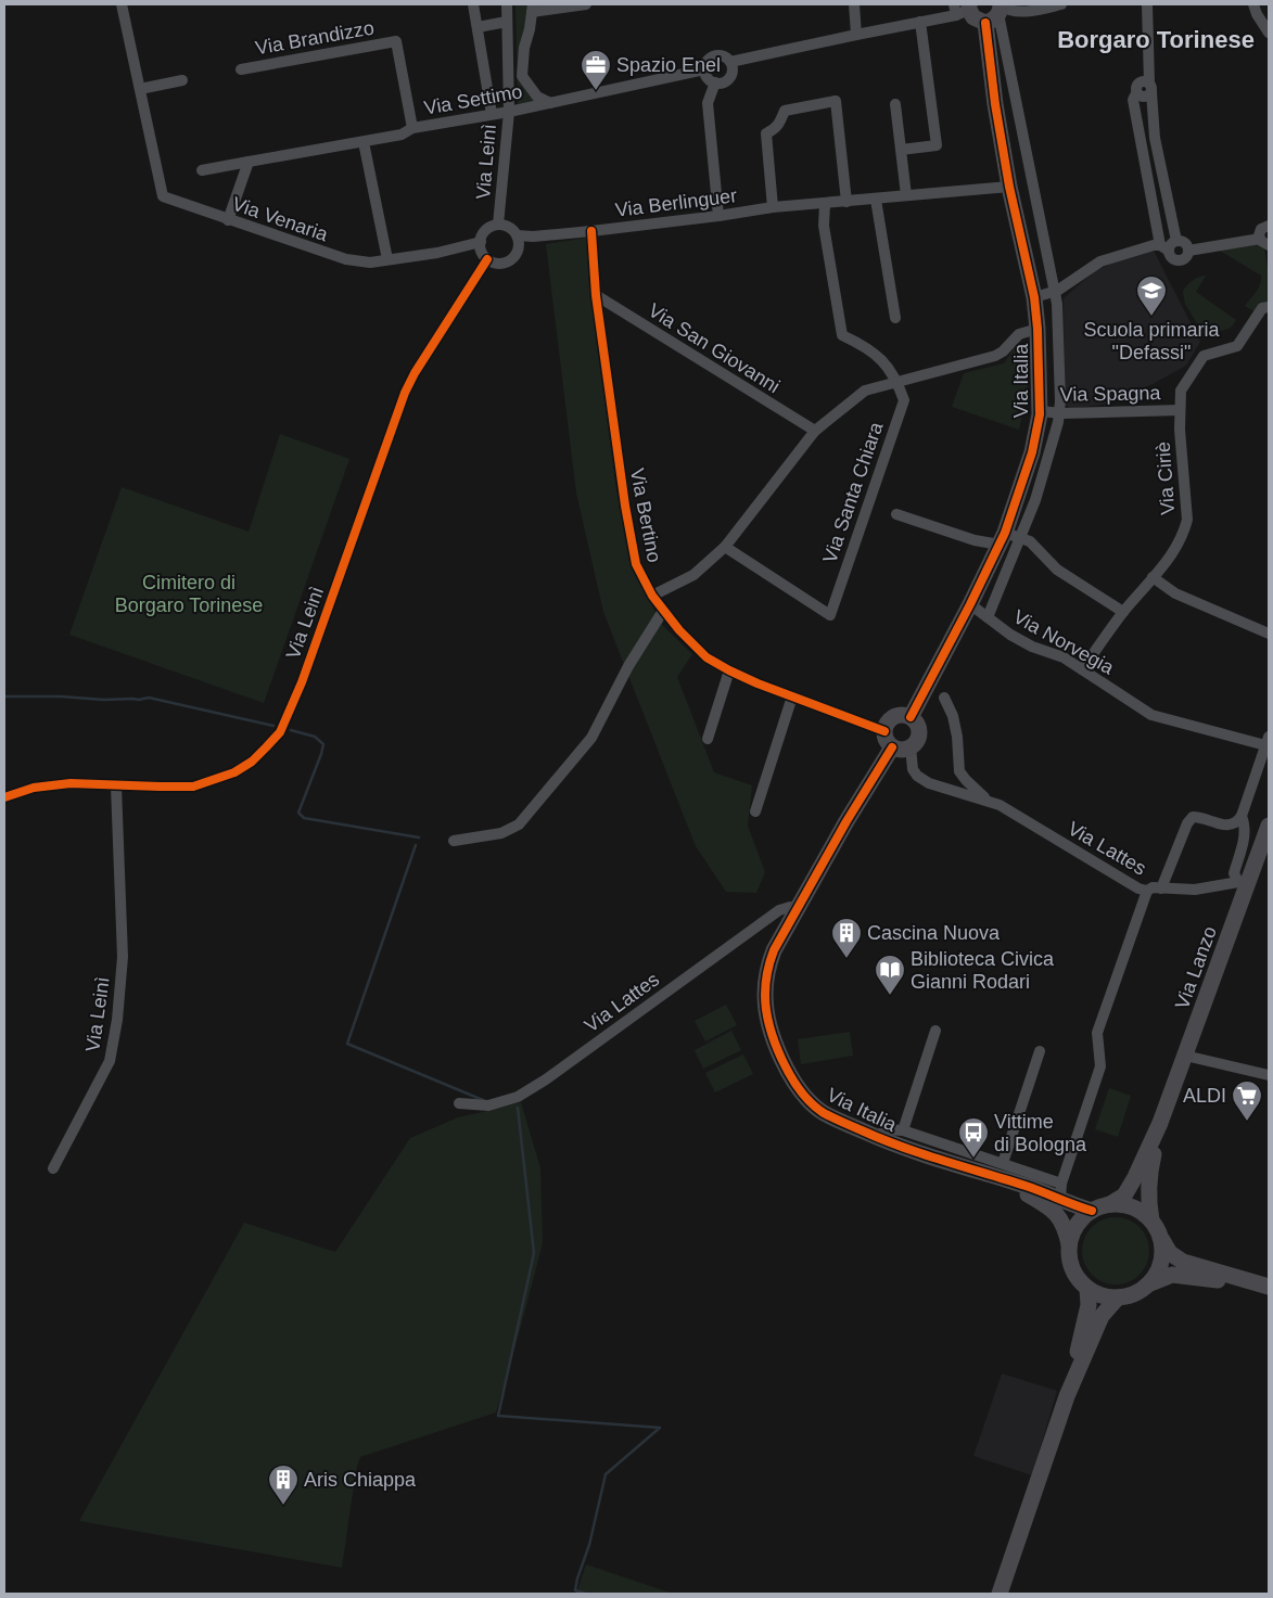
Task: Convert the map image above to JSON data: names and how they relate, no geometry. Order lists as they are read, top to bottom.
{
  "streets": {
    "street": [
      "Via Brandizzo",
      "Via Settimo",
      "Via Leinì",
      "Via Berlinguer",
      "Via Venaria",
      "Via San Giovanni",
      "Via Italia",
      "Via Spagna",
      "Via Ciriè",
      "Via Santa Chiara",
      "Via Bertino",
      "Via Norvegia",
      "Via Lattes",
      "Via Lanzo"
    ]
  },
  "crossings": [
    ["Via Brandizzo", "Via Settimo"],
    ["Via Settimo", "Via Leinì"],
    ["Via Leinì", "Via Berlinguer"],
    ["Via Leinì", "Via Venaria"],
    ["Via Berlinguer", "Via Venaria"],
    ["Via Berlinguer", "Via Italia"],
    ["Via Berlinguer", "Via Bertino"],
    ["Via San Giovanni", "Via Bertino"],
    ["Via Italia", "Via Spagna"],
    ["Via Italia", "Via Bertino"],
    ["Via Italia", "Via Norvegia"],
    ["Via Italia", "Via Lattes"],
    ["Via Italia", "Via Lanzo"],
    ["Via Spagna", "Via Ciriè"],
    ["Via Ciriè", "Via Norvegia"],
    ["Via Bertino", "Via Lattes"],
    ["Via Lattes", "Via Lanzo"]
  ],
  "districts": ["Borgaro Torinese"],
  "parks": ["Cimitero di Borgaro Torinese"],
  "places": {
    "office": ["Spazio Enel"],
    "school or university": ["Scuola primaria \"Defassi\""],
    "building": ["Cascina Nuova", "Aris Chiappa"],
    "library": ["Biblioteca Civica Gianni Rodari"],
    "supermarket": ["ALDI"],
    "bus stop": ["Vittime di Bologna"]
  }
}
